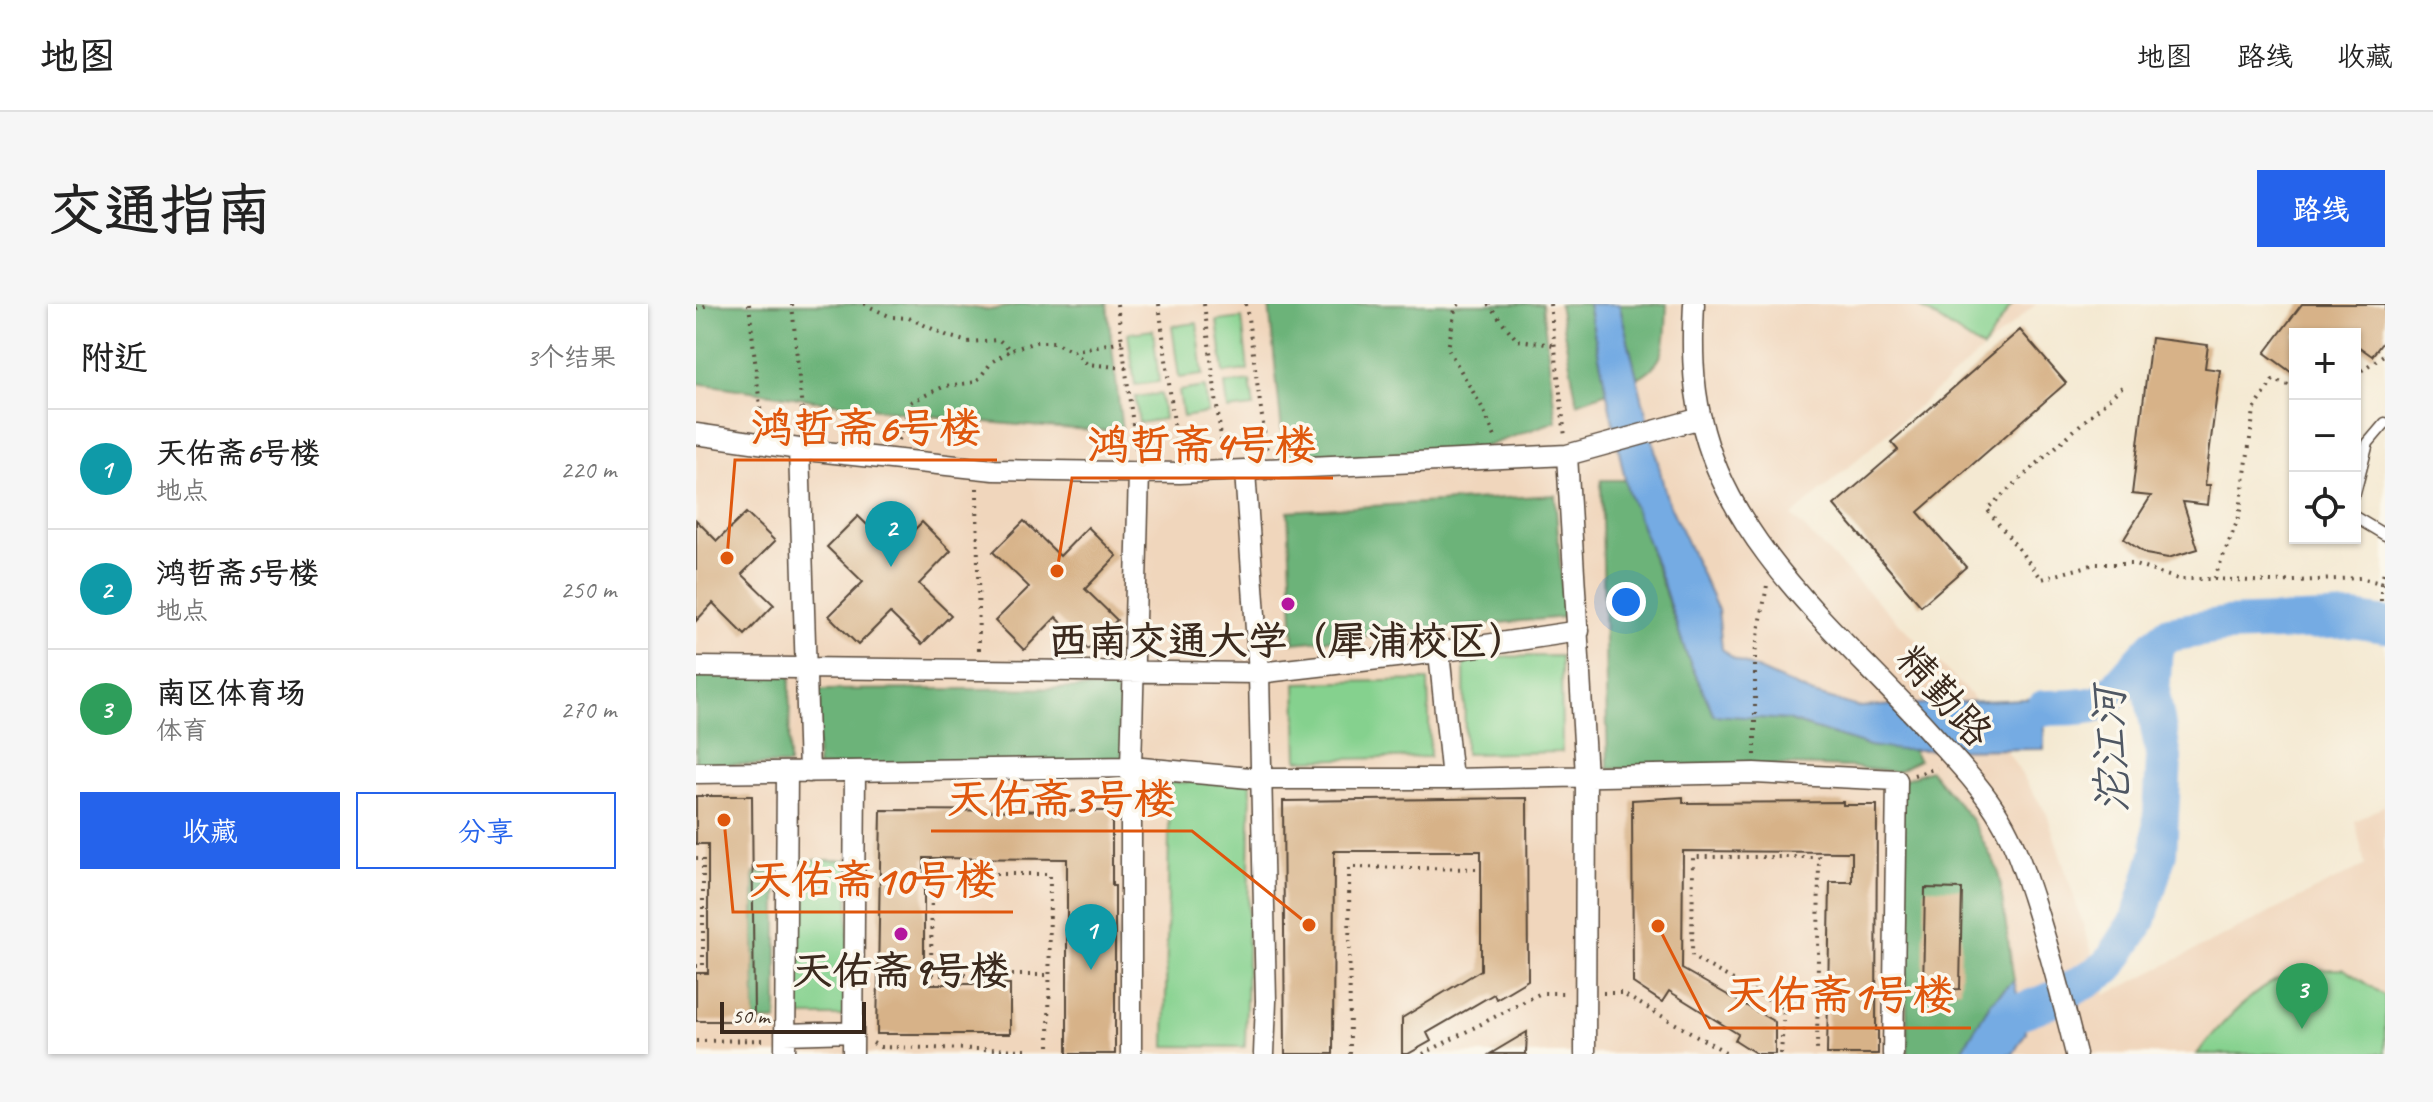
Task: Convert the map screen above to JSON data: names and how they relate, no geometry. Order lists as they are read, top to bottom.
{
  "streets": {
    "street": ["精勤路"]
  },
  "water": ["沱江河"],
  "places": [
    "鸿哲斋6号楼",
    "鸿哲斋4号楼",
    "西南交通大学（犀浦校区）",
    "天佑斋10号楼",
    "天佑斋3号楼",
    "天佑斋1号楼",
    "天佑斋9号楼"
  ],
  "scale_bar": "50 m",
  "page": {
    "header": "地图",
    "nav": ["地图", "路线", "收藏"],
    "buttons": [
      "路线",
      ["收藏", "分享"]
    ],
    "title": "交通指南",
    "heading": ["附近", "3个结果"],
    "map_buttons": ["+", "−"],
    "list": [
      {
        "mark": "1",
        "name": "天佑斋6号楼",
        "note": "地点",
        "value": "220 m"
      },
      {
        "mark": "2",
        "name": "鸿哲斋5号楼",
        "note": "地点",
        "value": "250 m"
      },
      {
        "mark": "3",
        "name": "南区体育场",
        "note": "体育",
        "value": "270 m"
      }
    ],
    "pins": ["2", "1", "3"],
    "scale": "50 m"
  }
}
